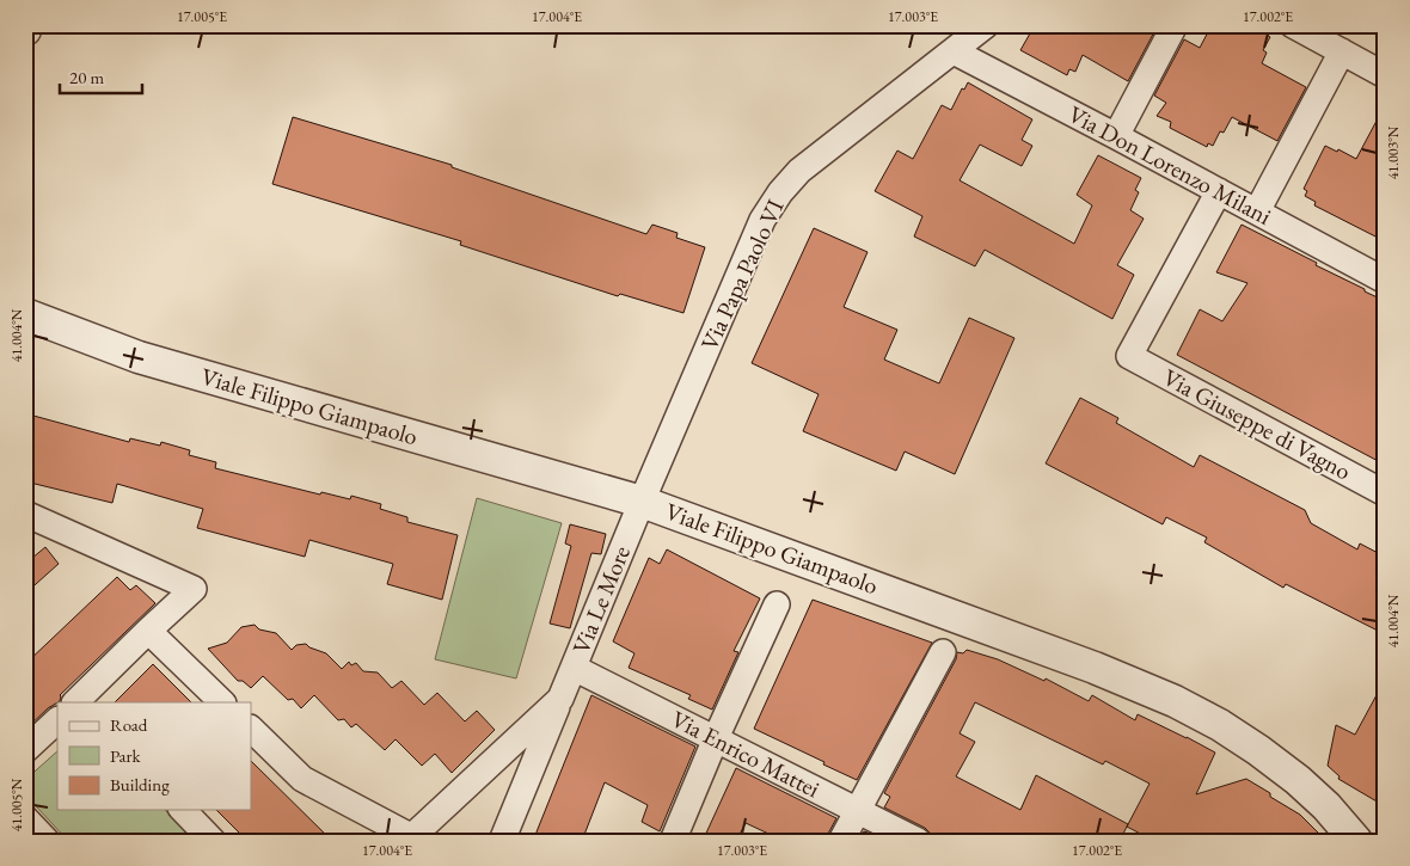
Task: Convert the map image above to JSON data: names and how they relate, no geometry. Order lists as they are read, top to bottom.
{
  "streets": {
    "street": [
      "Via Don Lorenzo Milani",
      "Via Papa Paolo VI",
      "Viale Filippo Giampaolo",
      "Via Giuseppe di Vagno",
      "Via Le More",
      "Via Enrico Mattei"
    ]
  },
  "crossings": [
    ["Via Don Lorenzo Milani", "Via Papa Paolo VI"],
    ["Via Don Lorenzo Milani", "Via Giuseppe di Vagno"],
    ["Via Papa Paolo VI", "Viale Filippo Giampaolo"],
    ["Via Papa Paolo VI", "Via Le More"],
    ["Viale Filippo Giampaolo", "Via Le More"],
    ["Via Le More", "Via Enrico Mattei"]
  ],
  "legend": ["Road", "Park", "Building"],
  "scale_bar": "20 m",
  "coordinates": [
    "17.005°E",
    "17.004°E",
    "17.003°E",
    "17.002°E",
    "41.003°N",
    "41.004°N",
    "41.005°N"
  ]
}
